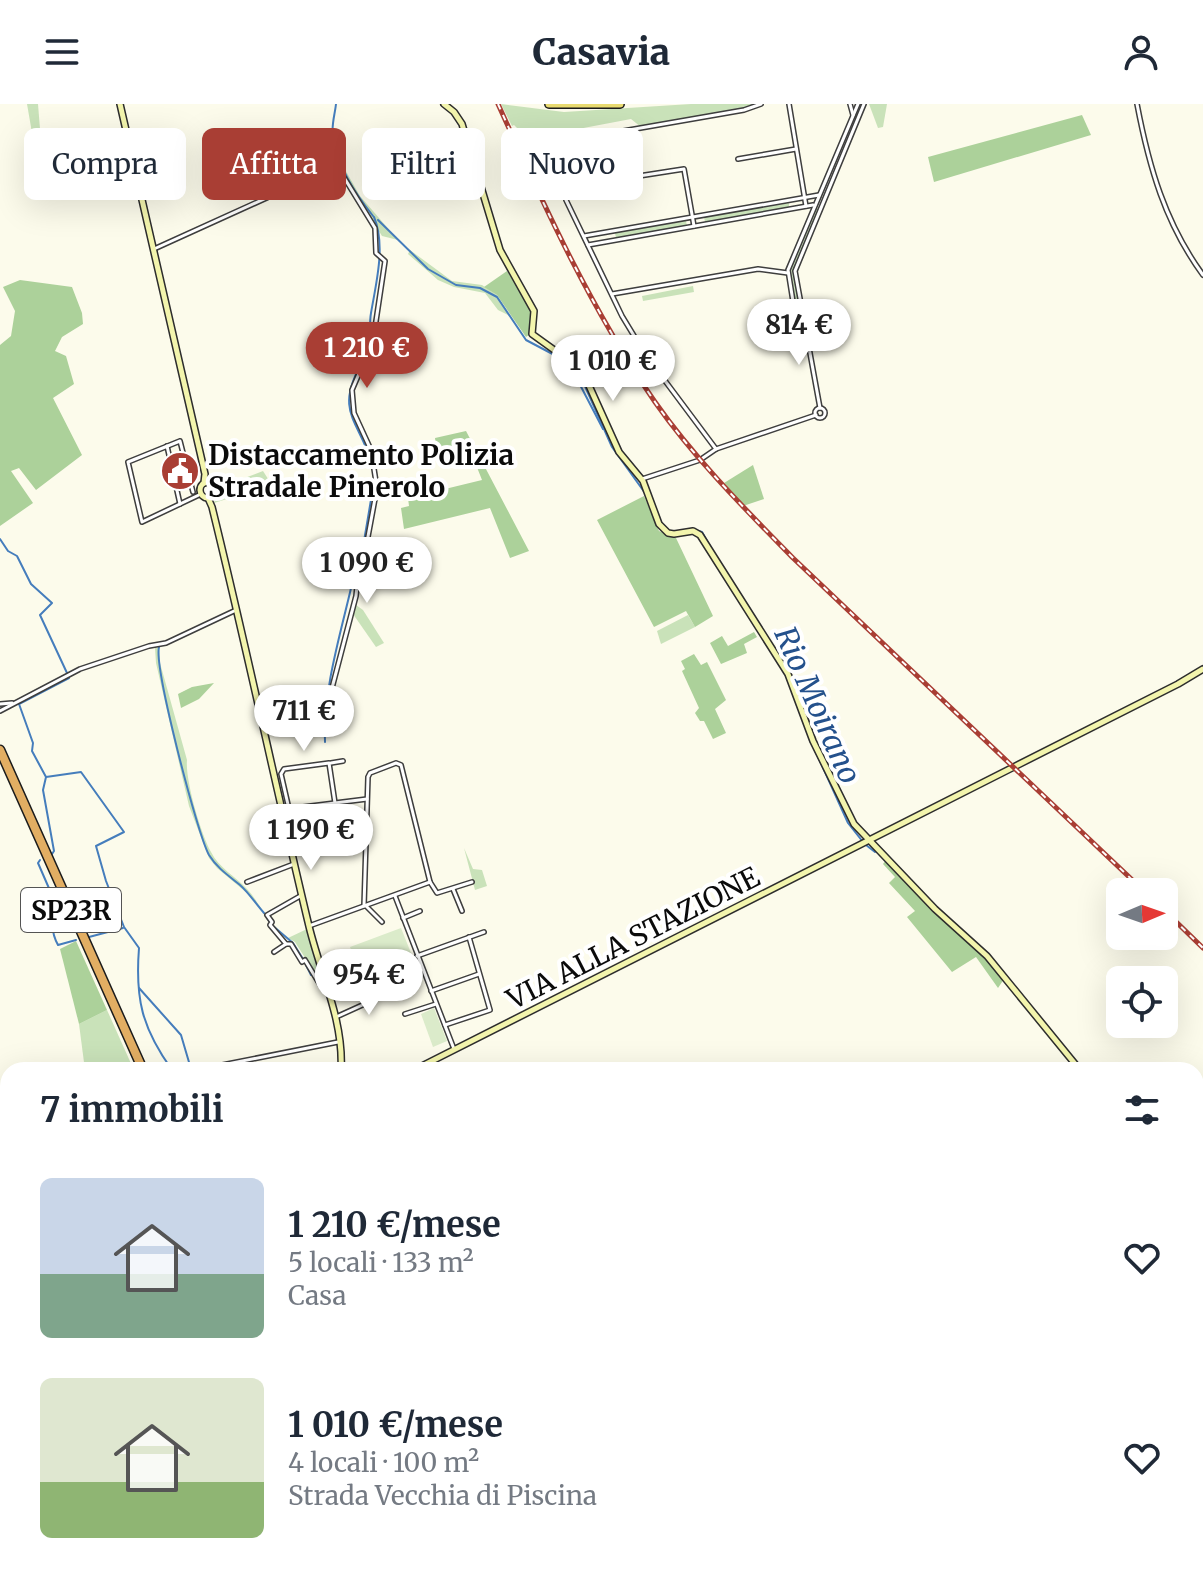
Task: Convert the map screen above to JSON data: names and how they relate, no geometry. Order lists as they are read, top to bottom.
{
  "streets": {
    "highway": ["SP23R"],
    "street": ["VIA ALLA STAZIONE"]
  },
  "water": ["Rio Moirano"],
  "places": {
    "public building": ["Distaccamento Polizia Stradale Pinerolo"]
  },
  "north": "right",
  "page": {
    "header": "Casavia",
    "chip": [
      "Compra",
      "Affitta",
      "Filtri",
      "Nuovo"
    ],
    "price": [
      "814 €",
      "1 210 €",
      "1 010 €",
      "1 090 €",
      "711 €",
      "1 190 €",
      "954 €"
    ],
    "heading": "7 immobili",
    "list": [
      {
        "name": "1 210 €/mese",
        "note": "5 locali · 133 m² · Casa"
      },
      {
        "name": "1 010 €/mese",
        "note": "4 locali · 100 m² · Strada Vecchia di Piscina"
      }
    ]
  }
}
